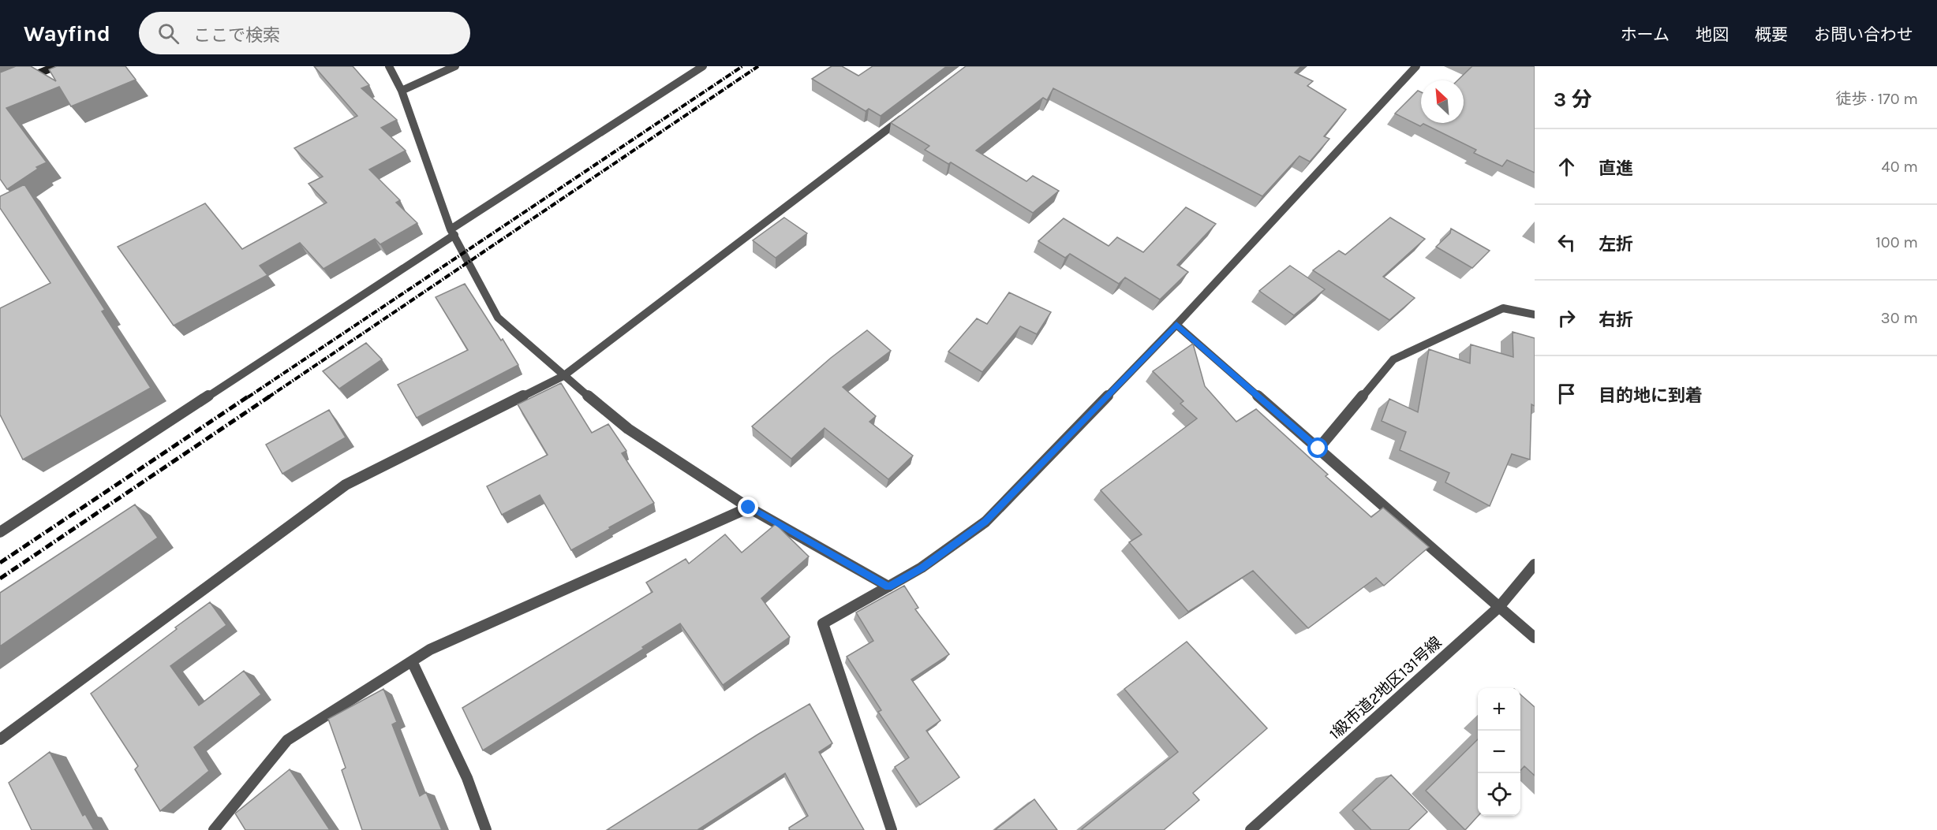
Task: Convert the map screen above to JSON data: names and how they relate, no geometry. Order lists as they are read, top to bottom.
{
  "streets": {
    "street": ["1級市道2地区131号線"]
  },
  "north": "top left",
  "page": {
    "header": "Wayfind",
    "search": "ここで検索",
    "nav": [
      "ホーム",
      "地図",
      "概要",
      "お問い合わせ"
    ],
    "heading": ["3 分", "徒歩 · 170 m"],
    "list": [
      ["直進", "40 m"],
      ["左折", "100 m"],
      ["右折", "30 m"],
      "目的地に到着"
    ],
    "map_buttons": ["+", "−"]
  }
}
